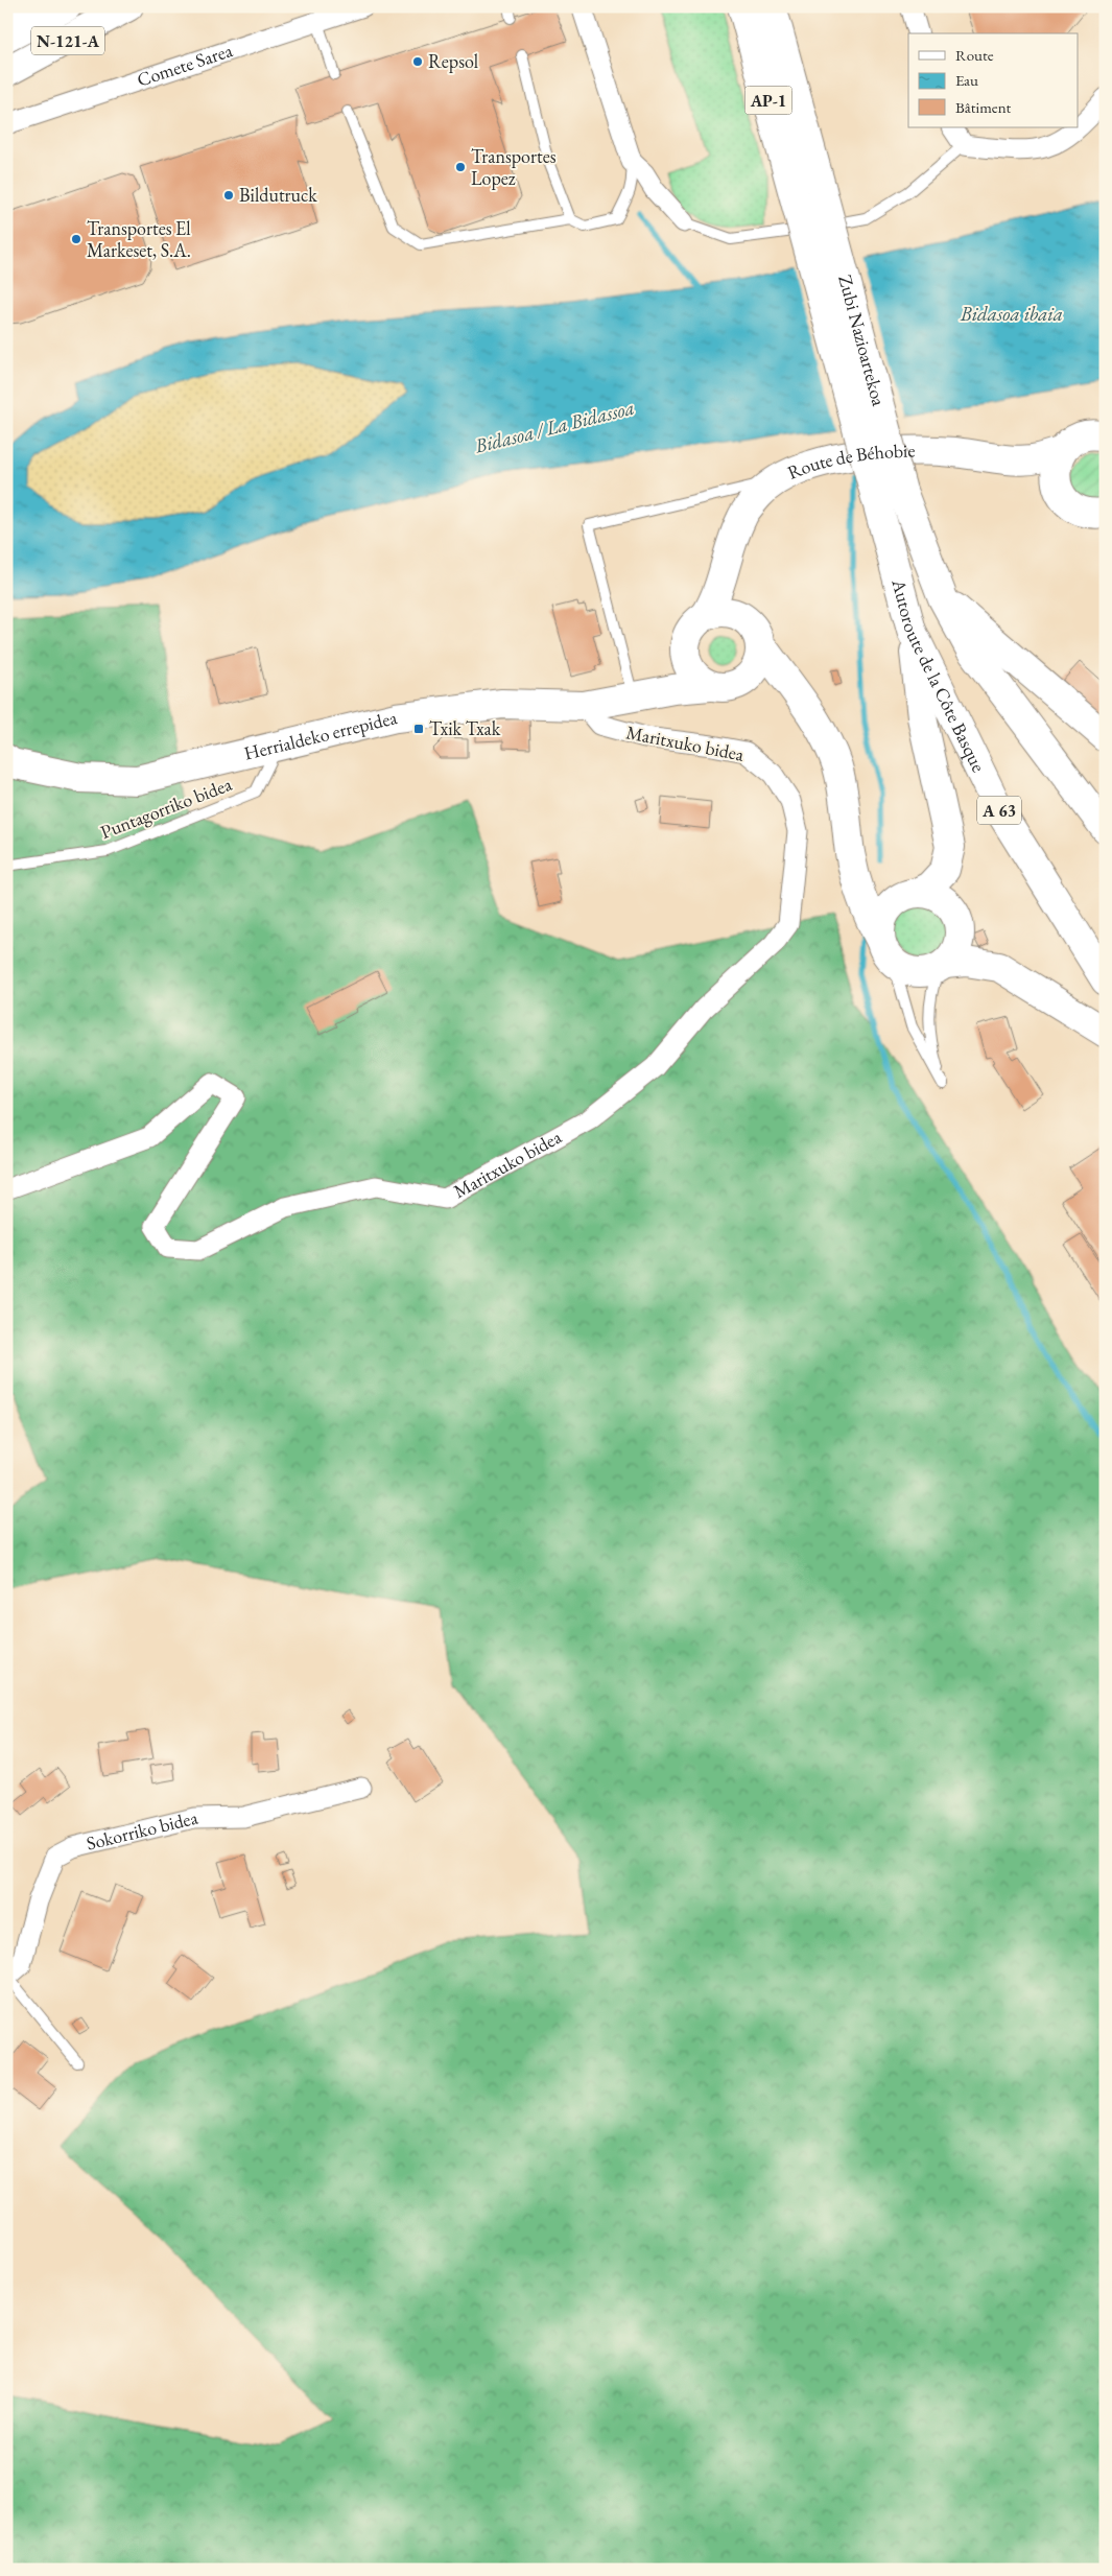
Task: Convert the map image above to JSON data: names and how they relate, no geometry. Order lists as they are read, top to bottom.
{
  "streets": {
    "main road": [
      "N-121-A",
      "AP-1",
      "Zubi Nazioartekoa",
      "Route de Béhobie",
      "Autoroute de la Côte Basque",
      "Herrialdeko errepidea",
      "A 63"
    ],
    "street": ["Comete Sarea", "Maritxuko bidea", "Sokorriko bidea"],
    "lane": ["Puntagorriko bidea"]
  },
  "crossings": [
    ["Zubi Nazioartekoa", "Autoroute de la Côte Basque"],
    ["Route de Béhobie", "Herrialdeko errepidea"],
    ["Herrialdeko errepidea", "Maritxuko bidea"],
    ["Herrialdeko errepidea", "Puntagorriko bidea"]
  ],
  "water": ["Bidasoa ibaia", "Bidasoa / La Bidassoa"],
  "places": {
    "other": [
      "Repsol",
      "Transportes Lopez",
      "Bildutruck",
      "Transportes El Markeset, S.A."
    ],
    "transit": ["Txik Txak"]
  },
  "legend": ["Route", "Eau", "Bâtiment"]
}
